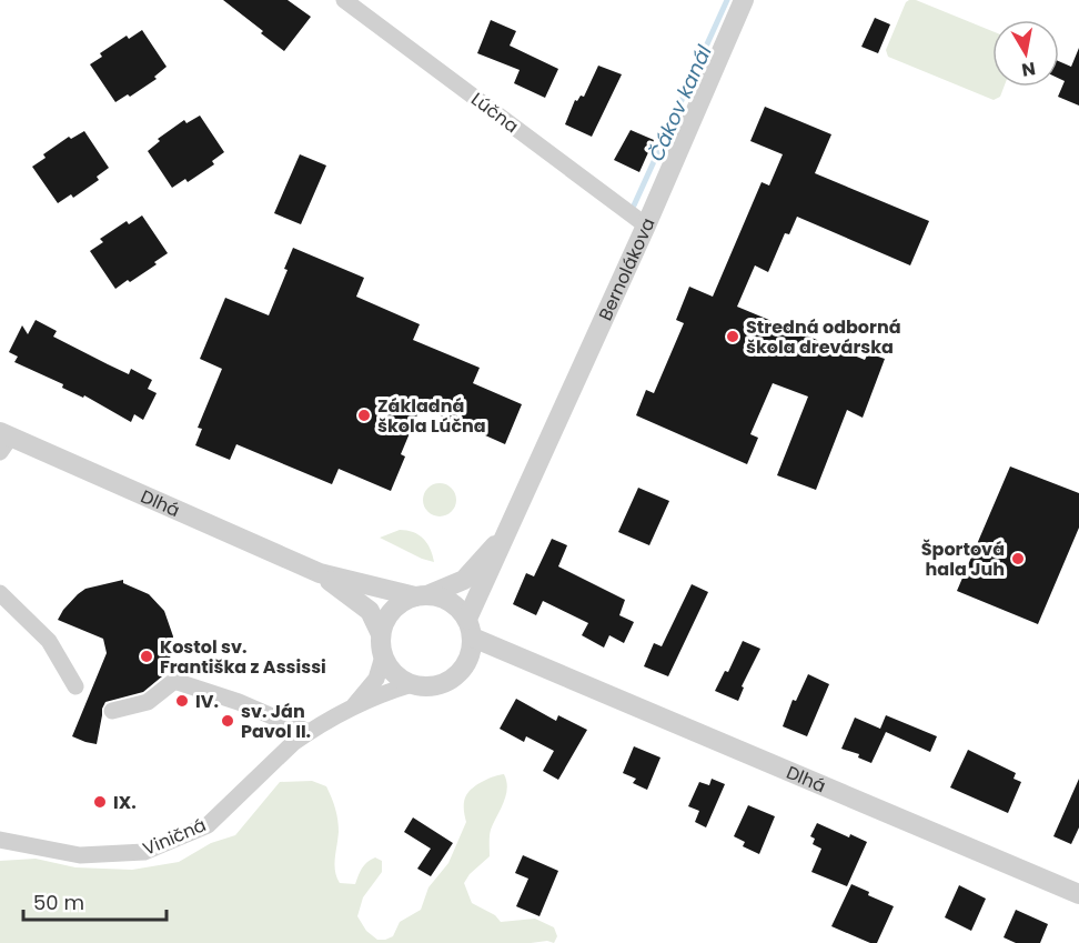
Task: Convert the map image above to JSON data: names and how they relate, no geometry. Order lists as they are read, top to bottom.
{
  "streets": {
    "street": [
      "Lúčna",
      "Bernolákova",
      "Dlhá",
      "Viničná"
    ]
  },
  "crossings": [
    ["Lúčna", "Bernolákova"],
    ["Bernolákova", "Dlhá"],
    ["Bernolákova", "Viničná"],
    ["Dlhá", "Viničná"]
  ],
  "water": ["Čákov kanál"],
  "places": [
    "Stredná odborná škola drevárska",
    "Základná škola Lúčna",
    "Športová hala Juh",
    "Kostol sv. Františka z Assissi",
    "IV.",
    "sv. Ján Pavol II.",
    "IX."
  ],
  "scale_bar": "50 m",
  "north": "bottom"
}
